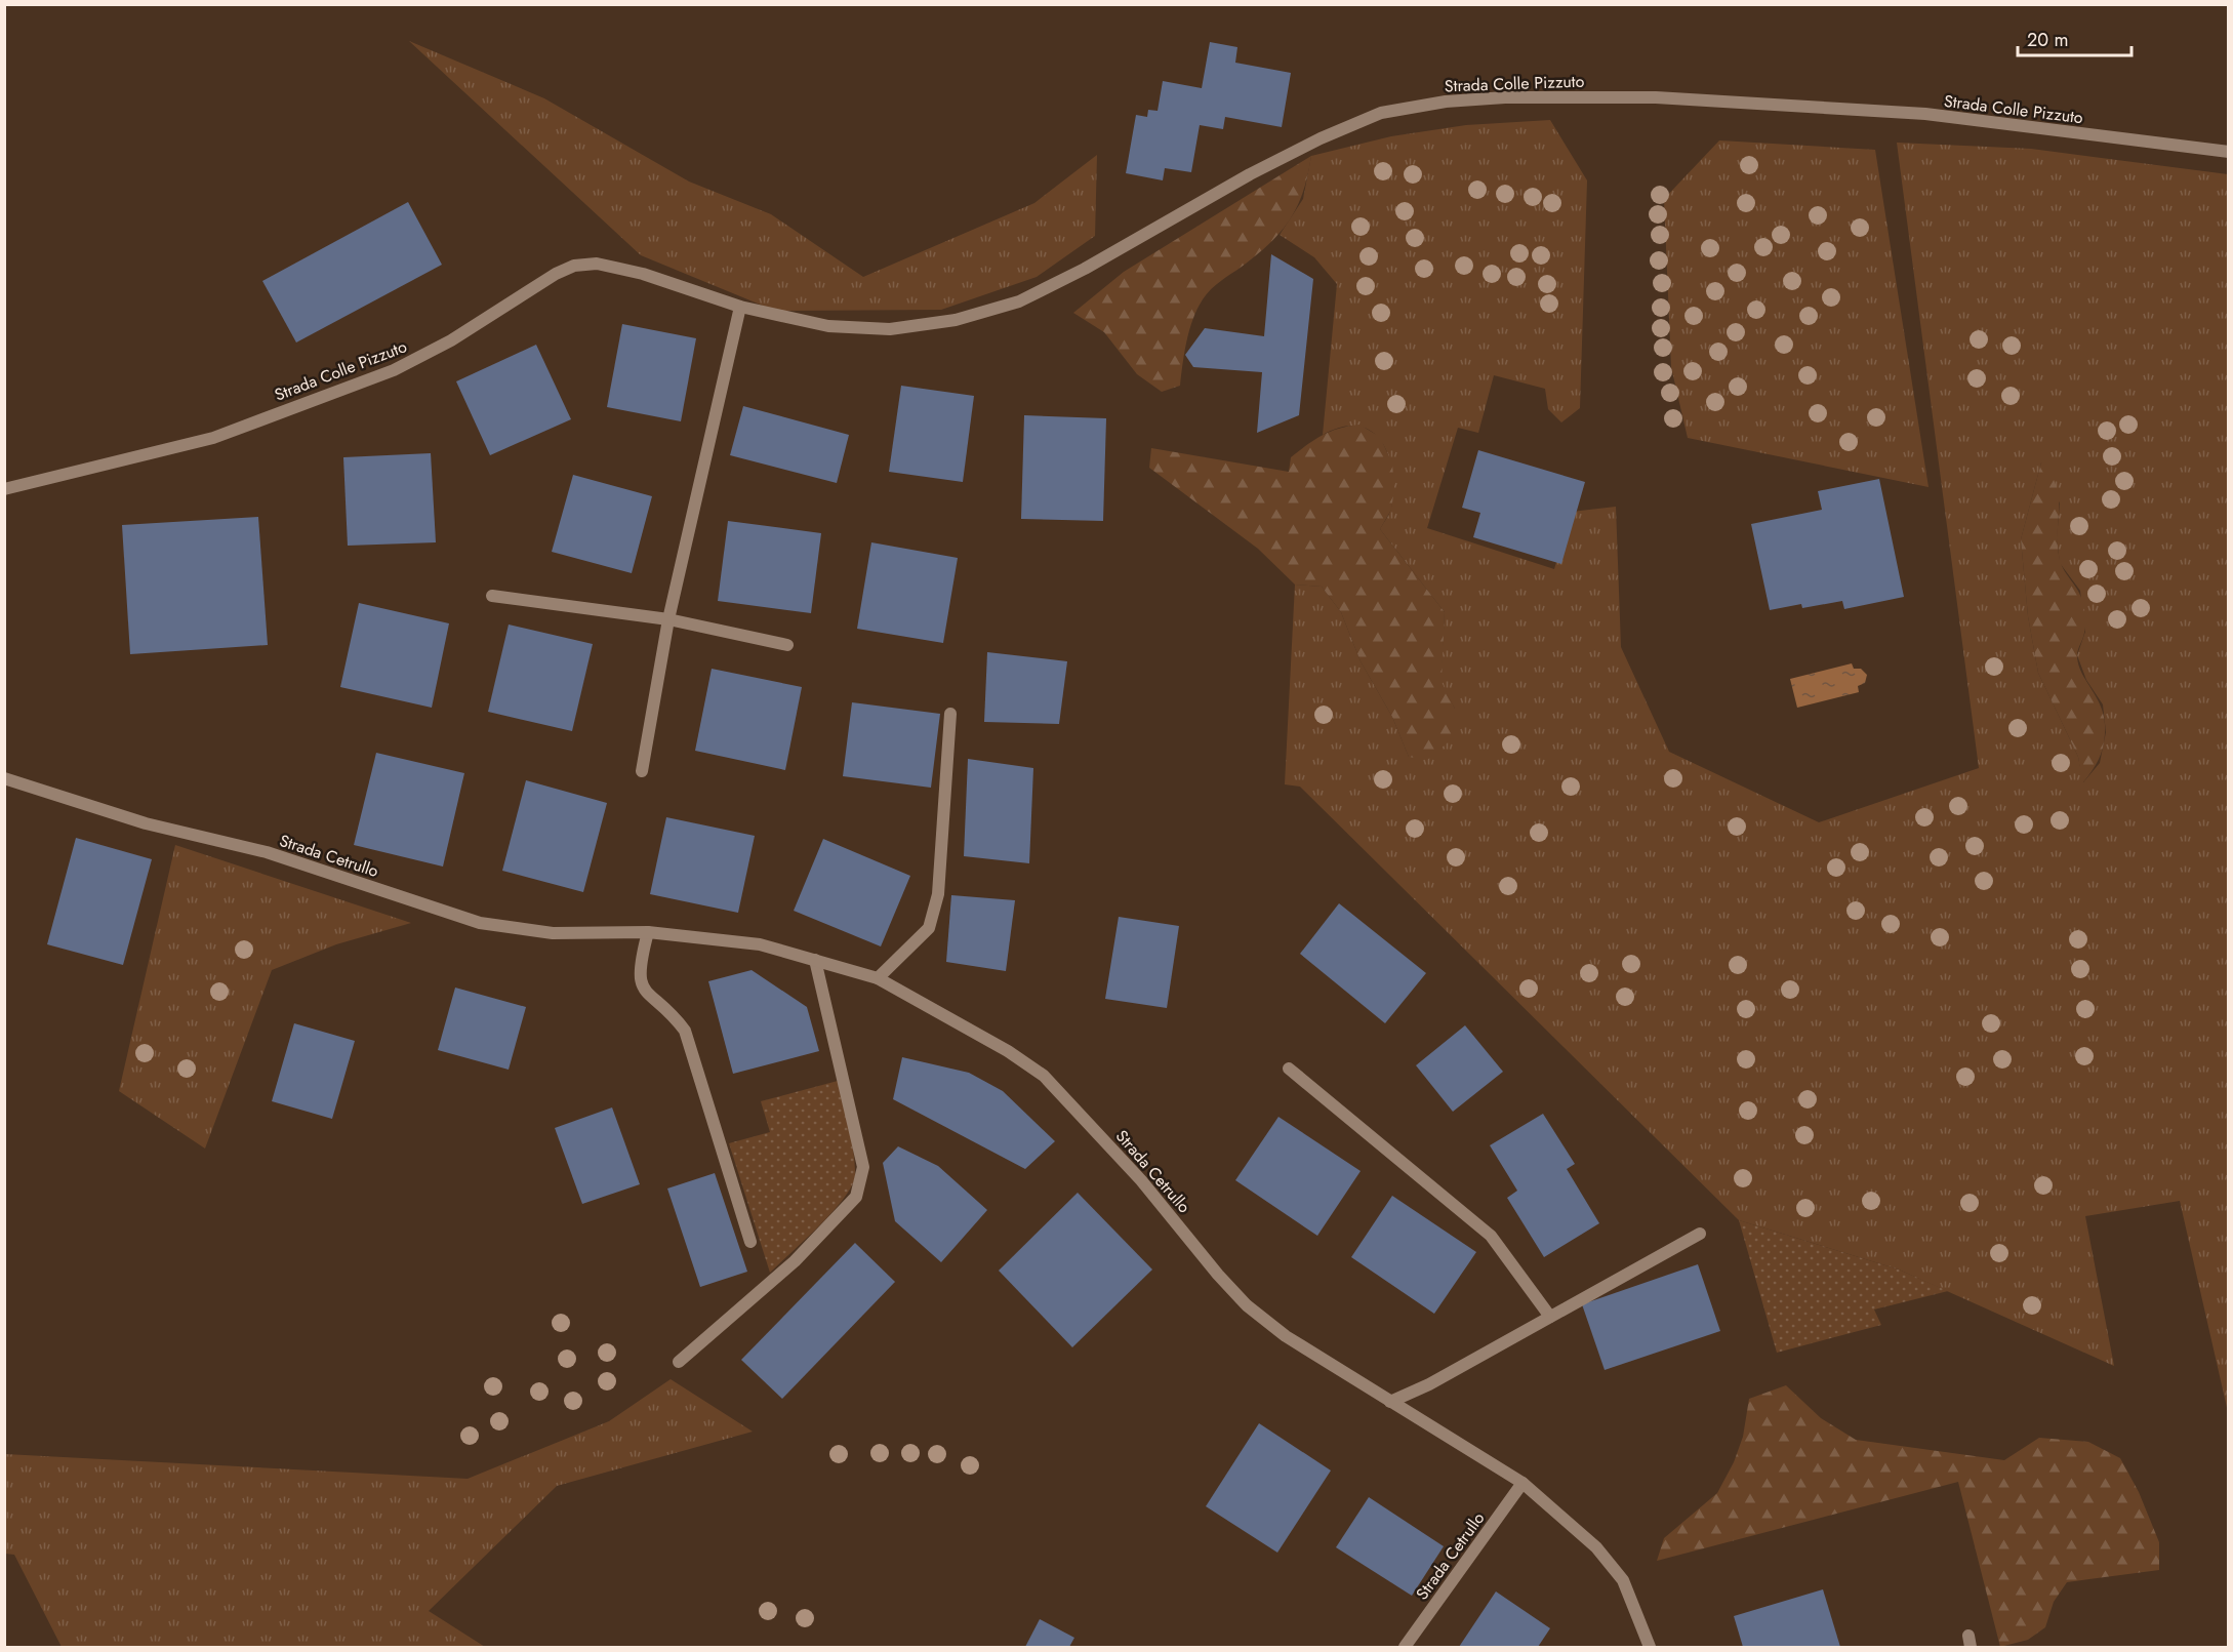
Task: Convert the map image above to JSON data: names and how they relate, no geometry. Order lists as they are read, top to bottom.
{
  "streets": {
    "street": ["Strada Colle Pizzuto", "Strada Cetrullo"]
  },
  "scale_bar": "20 m"
}
